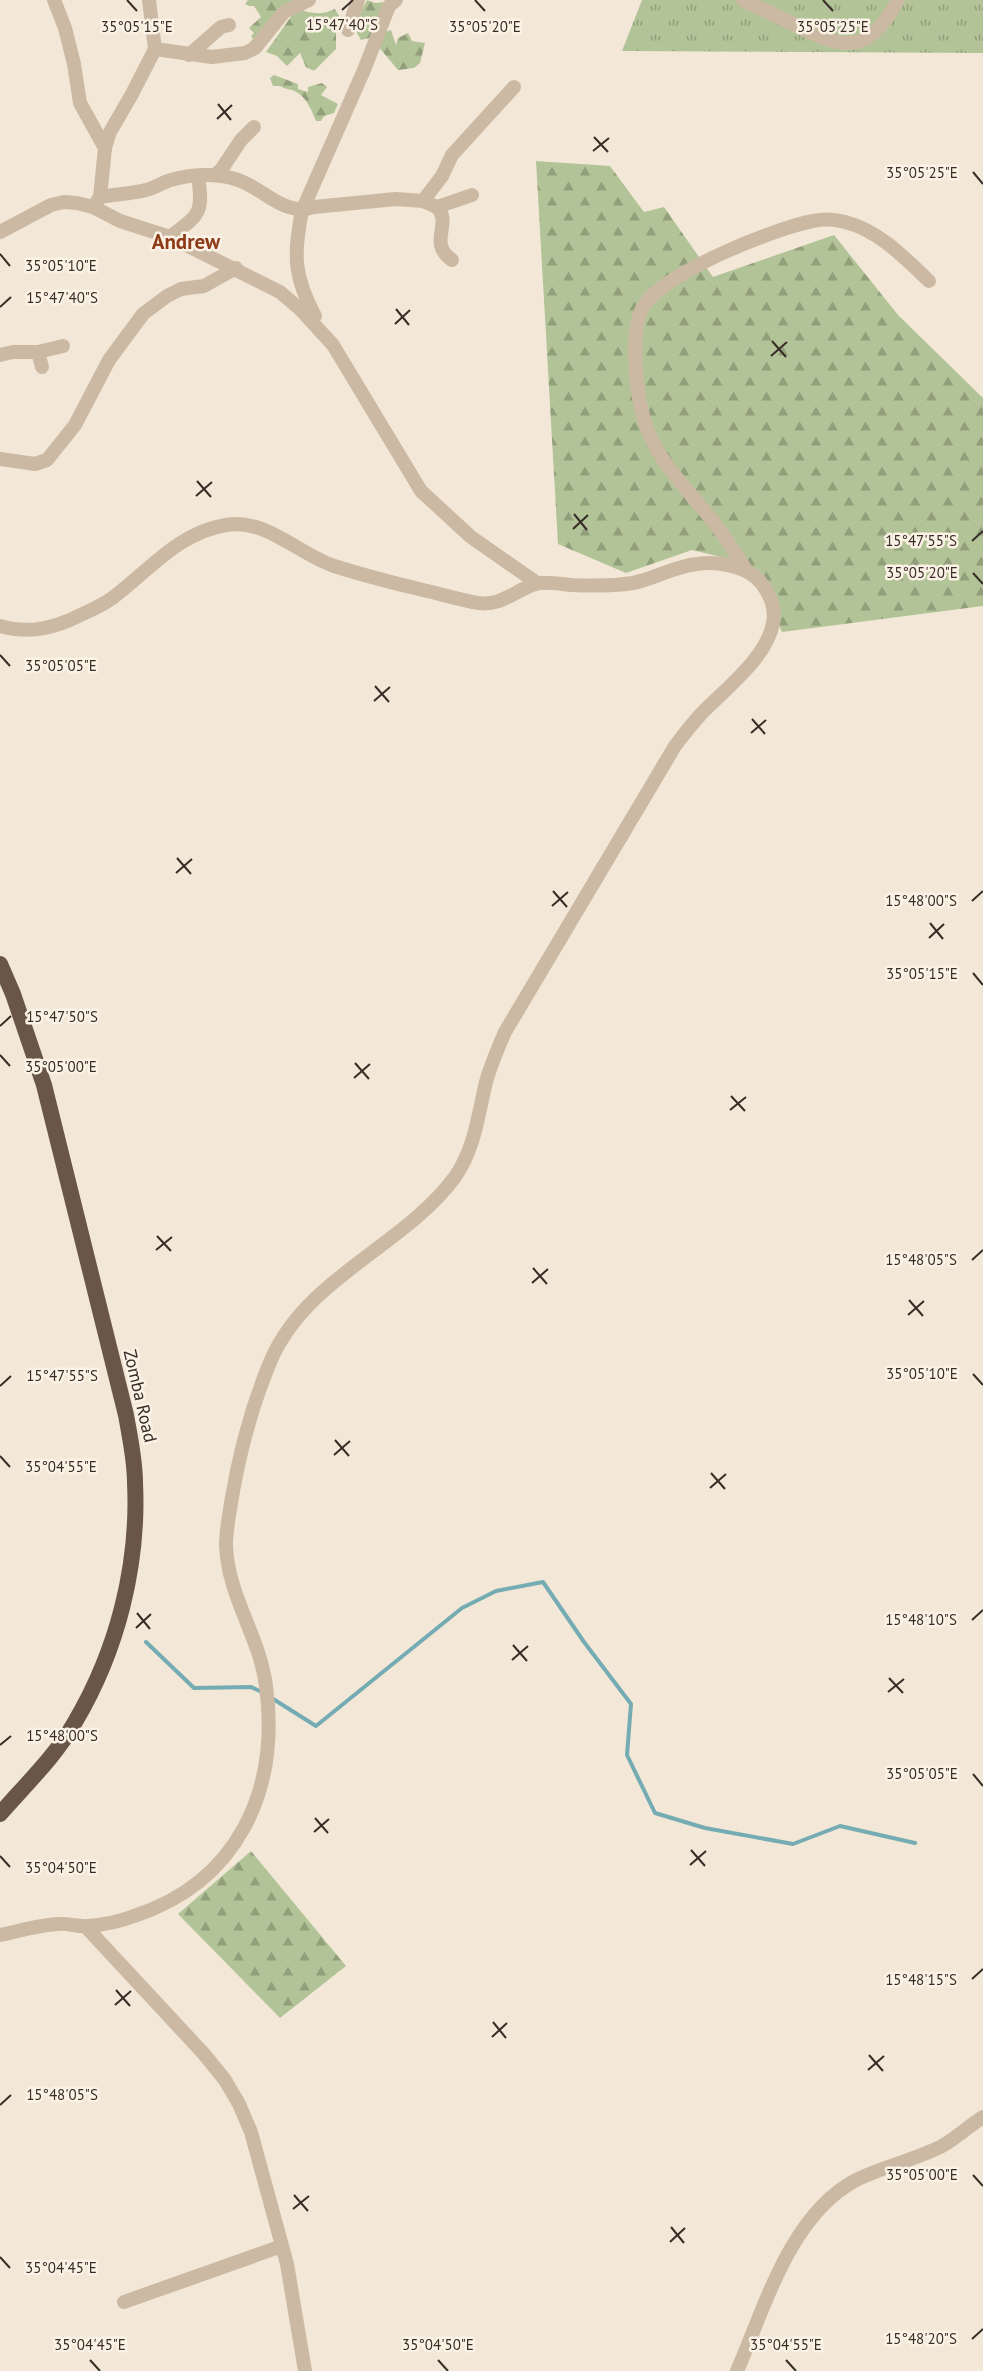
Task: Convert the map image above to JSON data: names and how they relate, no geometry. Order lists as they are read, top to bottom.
{
  "streets": {
    "highway": ["Zomba Road"]
  },
  "districts": ["Andrew"],
  "coordinates": [
    "15°47'40\"S",
    "35°05'15\"E",
    "35°05'20\"E",
    "35°05'25\"E",
    "35°05'10\"E",
    "15°47'55\"S",
    "35°05'05\"E",
    "15°48'00\"S",
    "15°47'50\"S",
    "35°05'00\"E",
    "15°48'05\"S",
    "35°04'55\"E",
    "15°48'10\"S",
    "35°04'50\"E",
    "15°48'15\"S",
    "35°04'45\"E",
    "15°48'20\"S"
  ]
}
